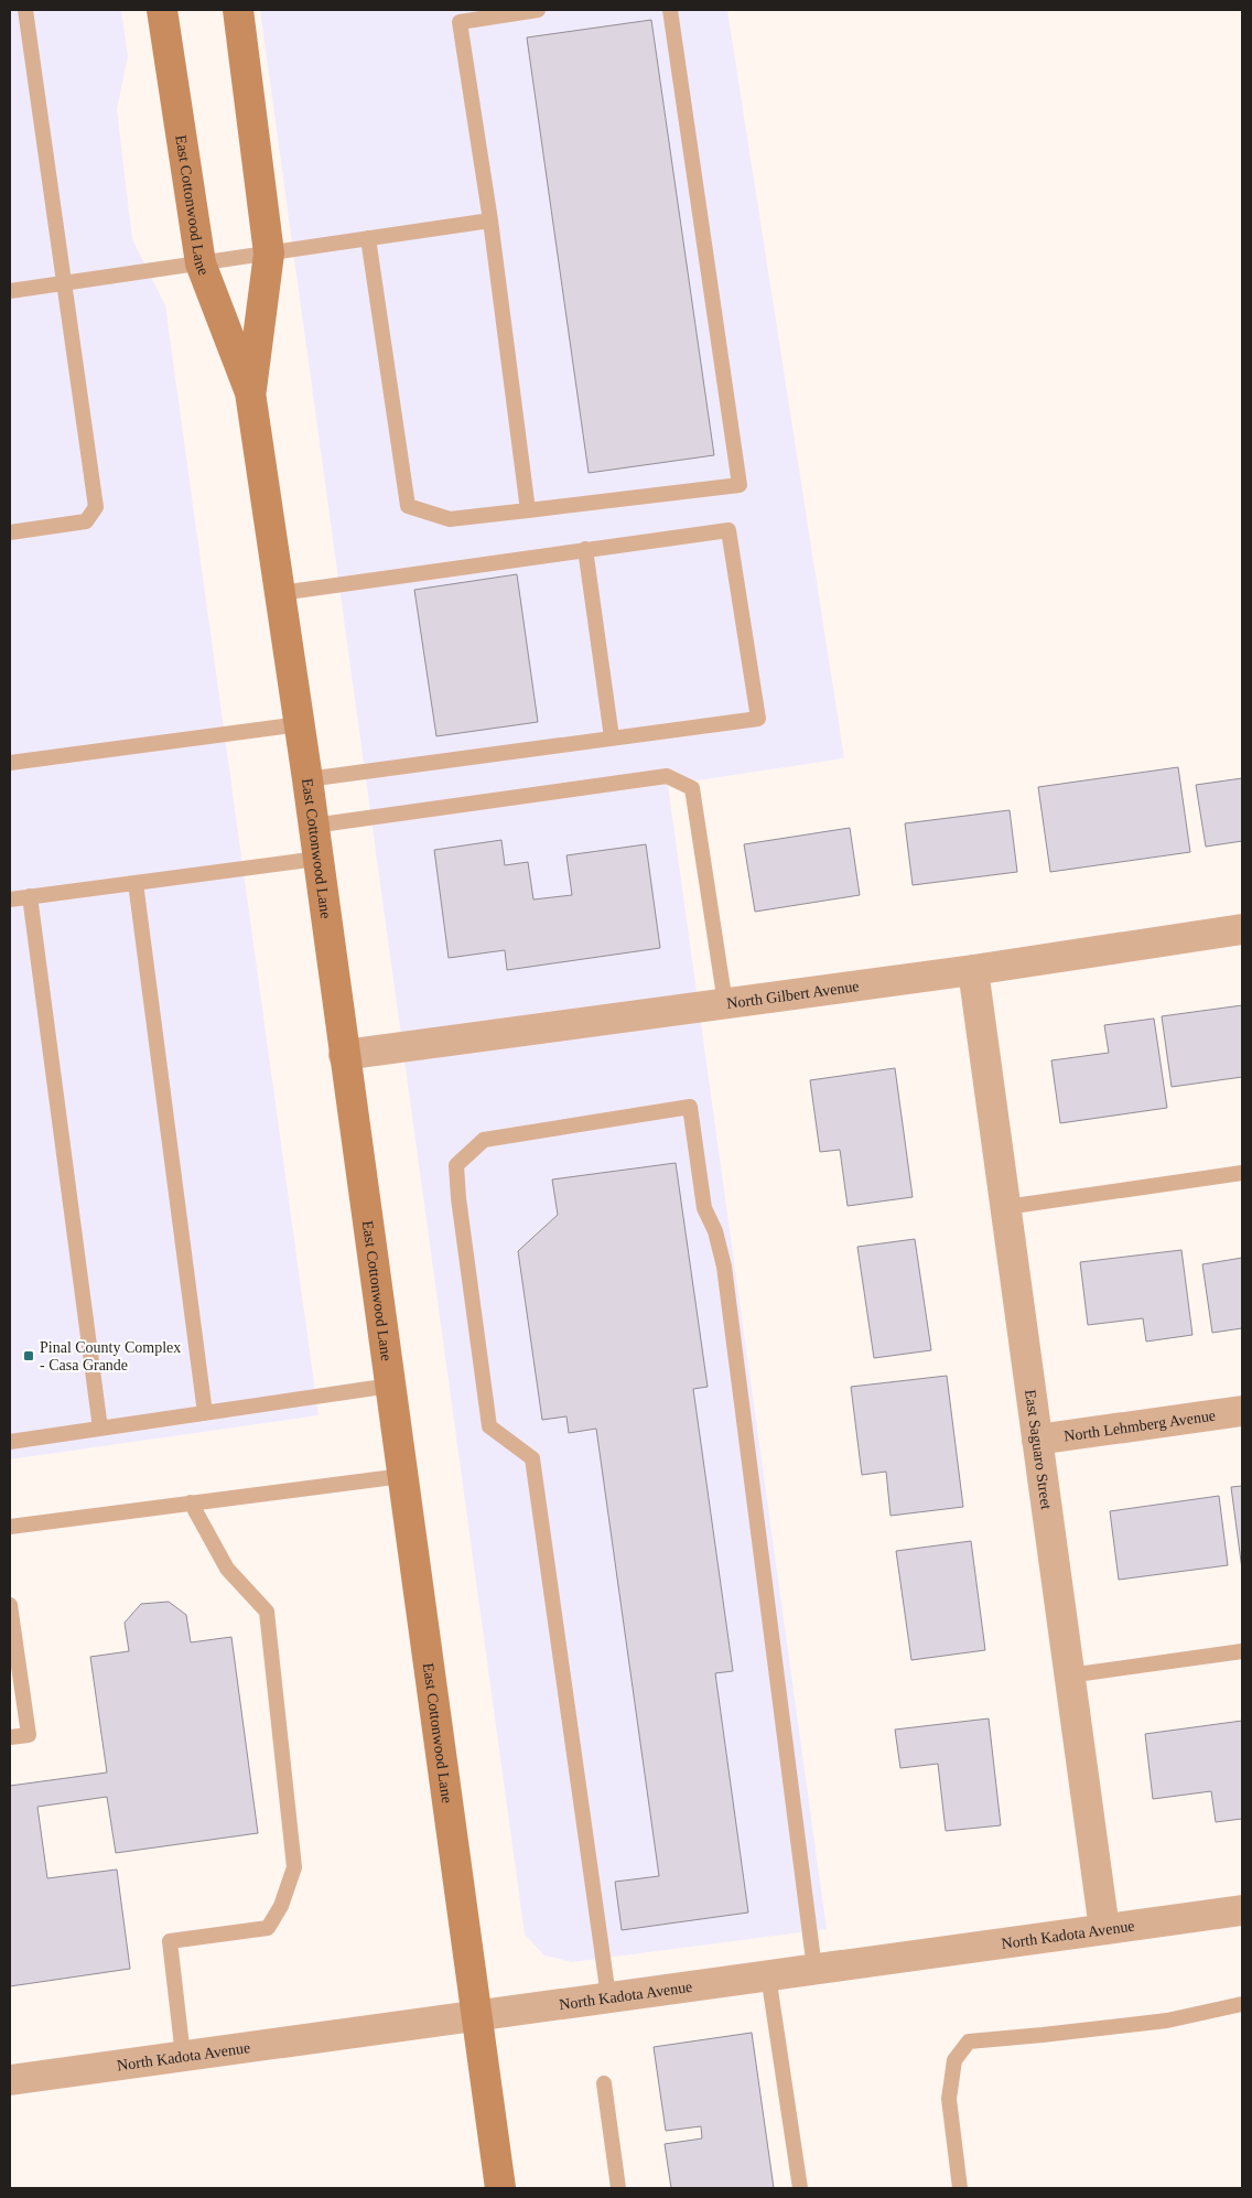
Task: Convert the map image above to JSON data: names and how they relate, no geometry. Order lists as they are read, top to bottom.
{
  "streets": {
    "main road": ["East Cottonwood Lane"],
    "street": [
      "North Gilbert Avenue",
      "North Lehmberg Avenue",
      "East Saguaro Street",
      "North Kadota Avenue"
    ]
  },
  "crossings": [
    ["East Cottonwood Lane", "North Gilbert Avenue"],
    ["East Cottonwood Lane", "North Kadota Avenue"],
    ["North Gilbert Avenue", "East Saguaro Street"],
    ["North Lehmberg Avenue", "East Saguaro Street"],
    ["East Saguaro Street", "North Kadota Avenue"]
  ],
  "places": {
    "transit": ["Pinal County Complex - Casa Grande"]
  }
}
